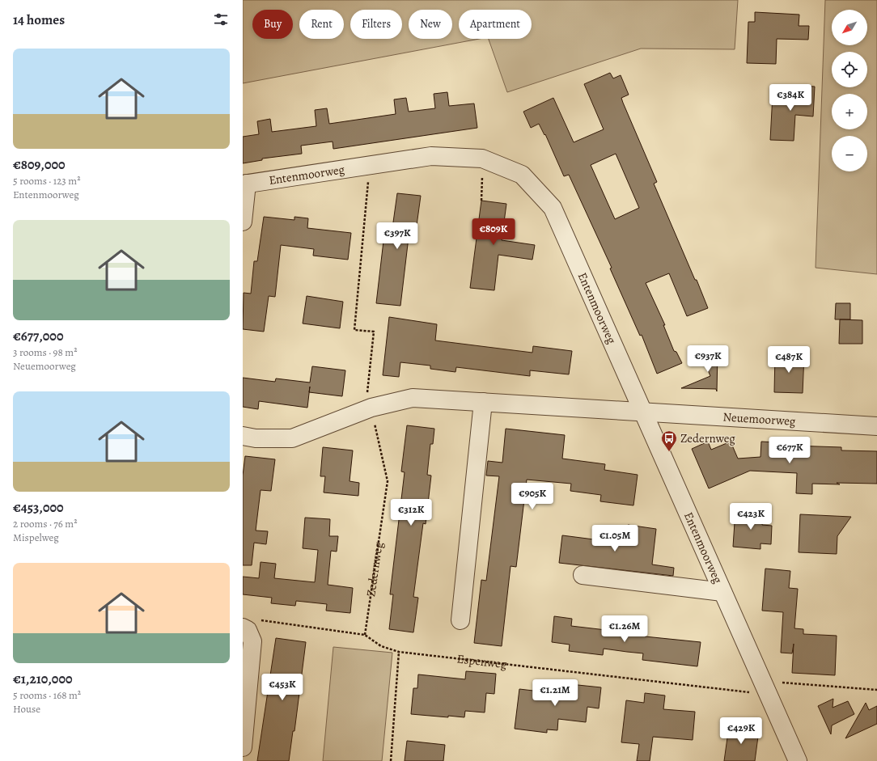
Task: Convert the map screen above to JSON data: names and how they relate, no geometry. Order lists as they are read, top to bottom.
{
  "streets": {
    "street": ["Entenmoorweg", "Neuemoorweg"],
    "path": ["Zedernweg", "Espenweg"]
  },
  "crossings": [
    ["Entenmoorweg", "Neuemoorweg"],
    ["Entenmoorweg", "Espenweg"],
    ["Zedernweg", "Espenweg"]
  ],
  "places": {
    "bus stop": ["Zedernweg"]
  },
  "north": "bottom left",
  "page": {
    "heading": "14 homes",
    "map_buttons": ["+", "−"],
    "chip": [
      "Buy",
      "Rent",
      "Filters",
      "New",
      "Apartment"
    ],
    "list": [
      {
        "name": "€809,000",
        "note": "5 rooms · 123 m² · Entenmoorweg"
      },
      {
        "name": "€677,000",
        "note": "3 rooms · 98 m² · Neuemoorweg"
      },
      {
        "name": "€453,000",
        "note": "2 rooms · 76 m² · Mispelweg"
      },
      {
        "name": "€1,210,000",
        "note": "5 rooms · 168 m² · House"
      }
    ],
    "price": [
      "€384K",
      "€809K",
      "€397K",
      "€937K",
      "€487K",
      "€677K",
      "€905K",
      "€312K",
      "€423K",
      "€1.05M",
      "€1.26M",
      "€453K",
      "€1.21M",
      "€429K"
    ]
  }
}
